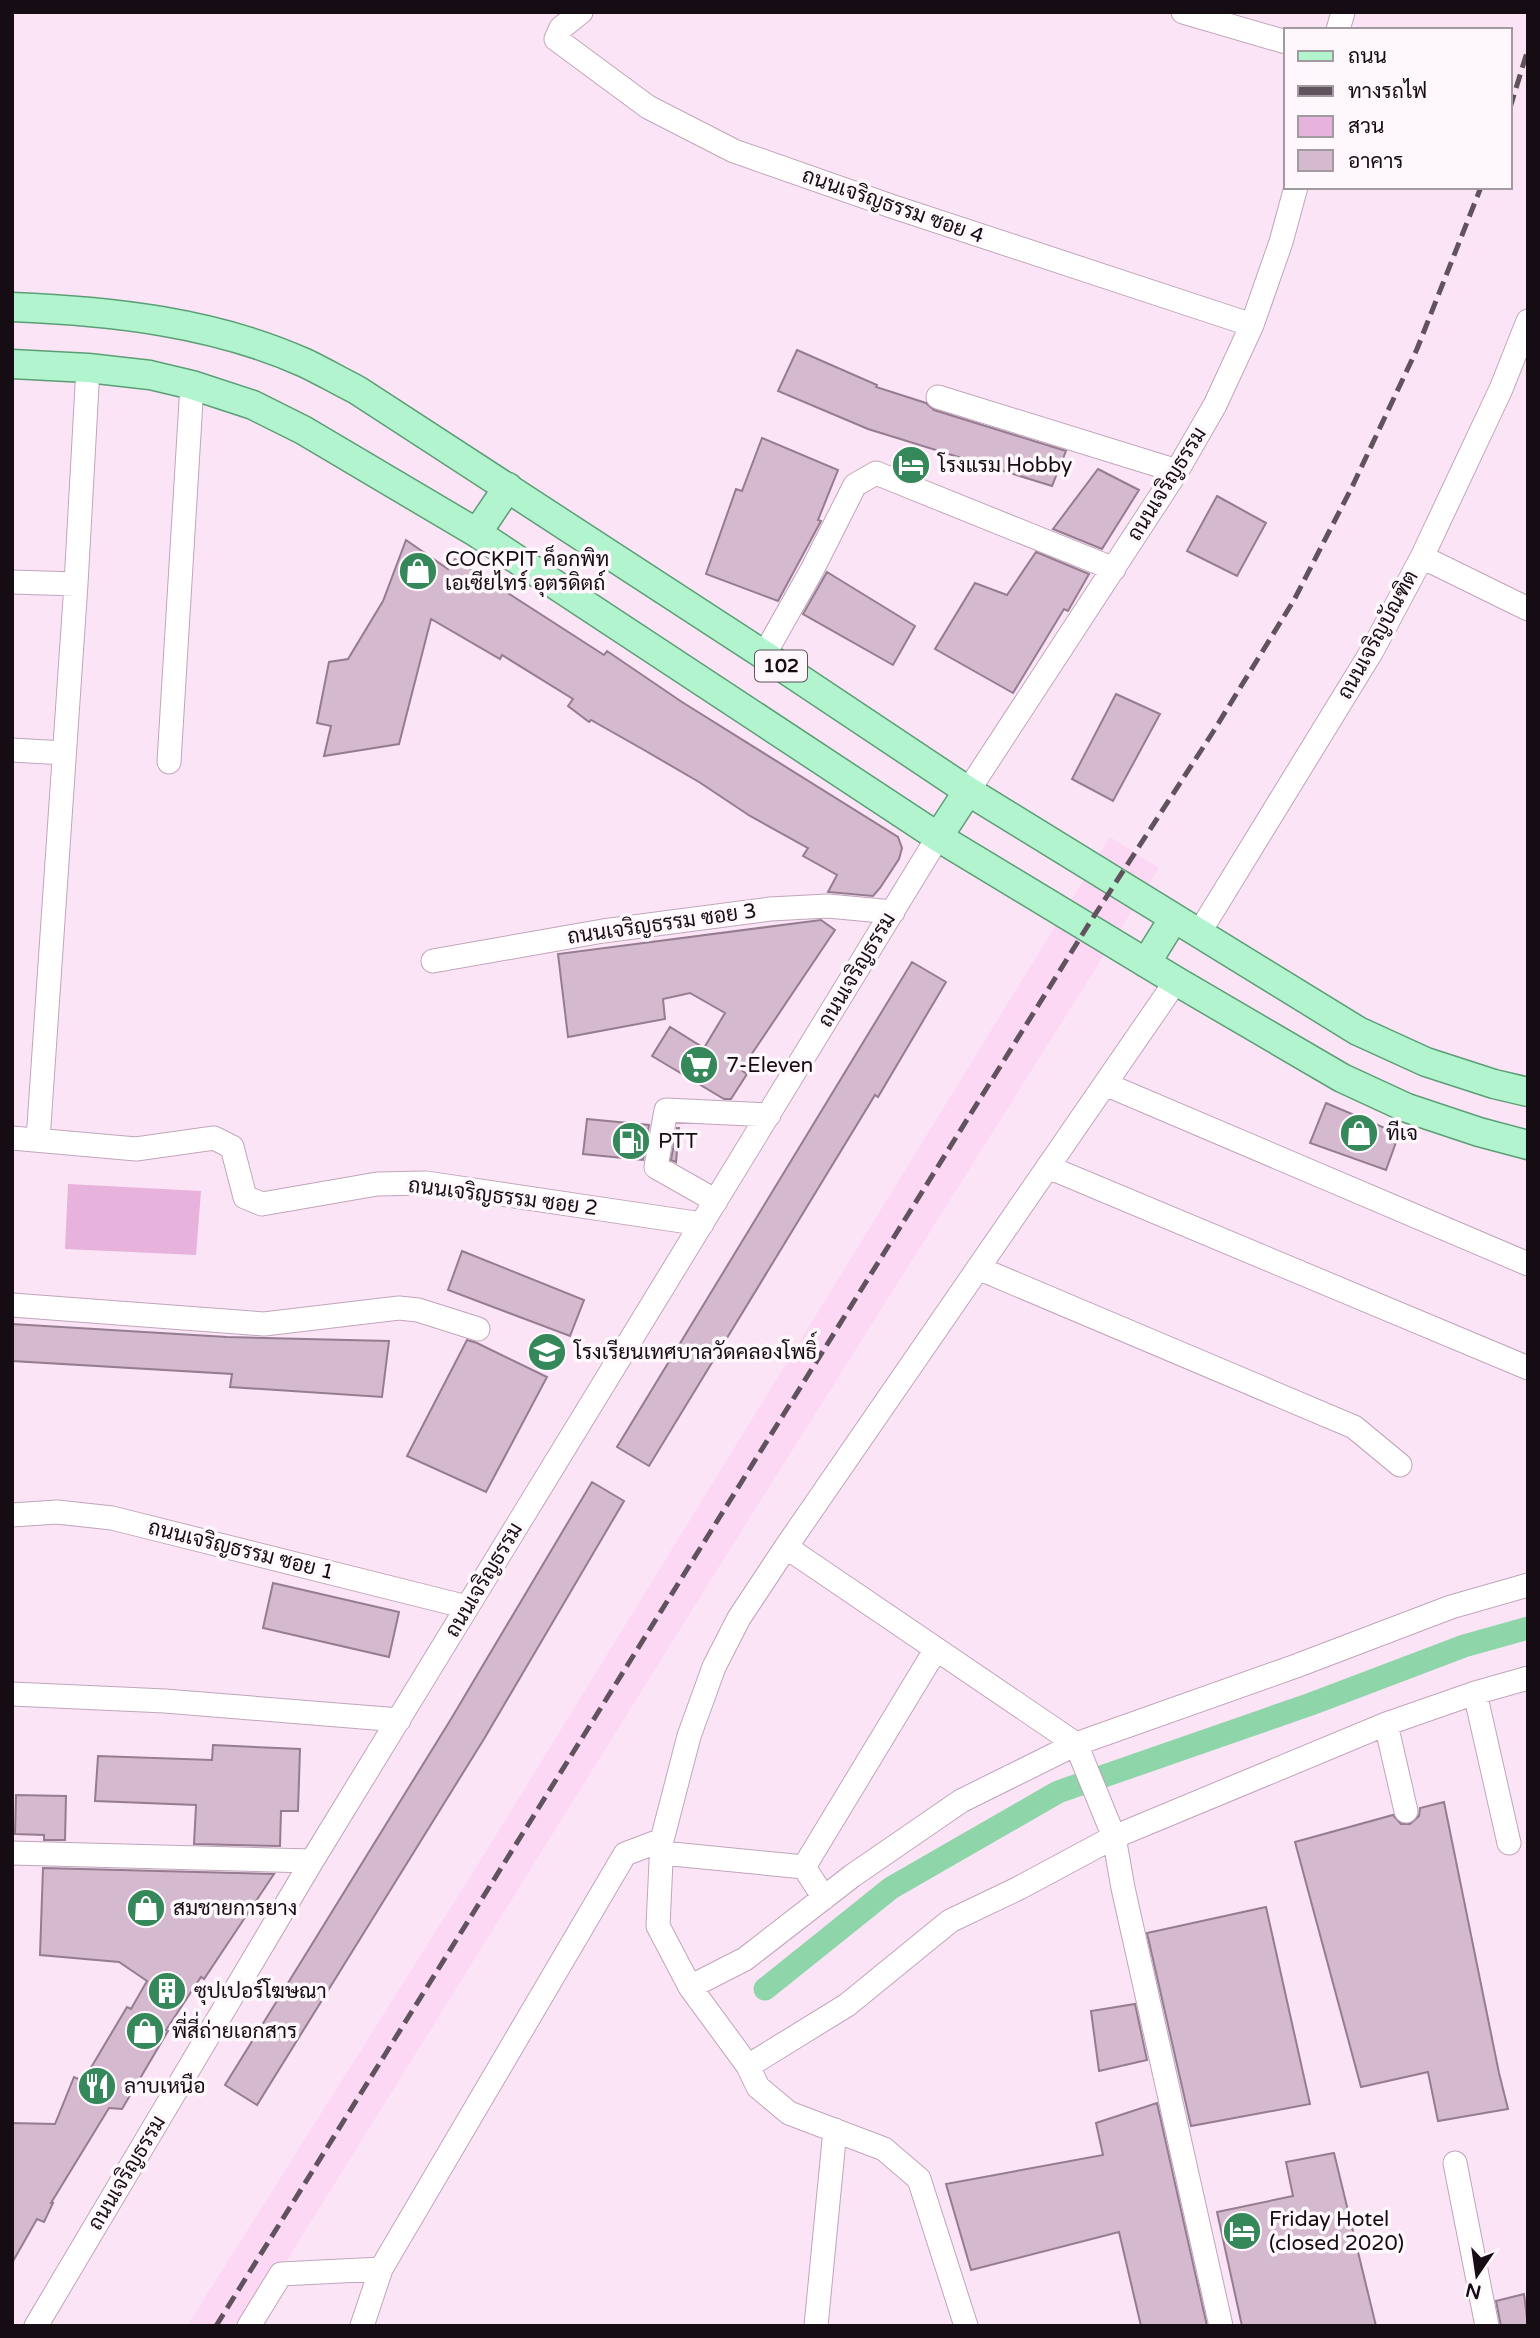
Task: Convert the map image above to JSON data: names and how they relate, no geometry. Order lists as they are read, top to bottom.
{
  "streets": {
    "main road": ["102"],
    "street": [
      "ถนนเจริญธรรม ซอย 4",
      "ถนนเจริญธรรม",
      "ถนนเจริญบัณฑิต",
      "ถนนเจริญธรรม ซอย 3",
      "ถนนเจริญธรรม ซอย 2",
      "ถนนเจริญธรรม ซอย 1"
    ]
  },
  "crossings": [
    ["ถนนเจริญธรรม ซอย 4", "ถนนเจริญธรรม"],
    ["ถนนเจริญธรรม", "102"],
    ["ถนนเจริญธรรม", "ถนนเจริญธรรม ซอย 3"],
    ["ถนนเจริญธรรม", "ถนนเจริญธรรม ซอย 2"],
    ["ถนนเจริญธรรม", "ถนนเจริญธรรม ซอย 1"],
    ["ถนนเจริญบัณฑิต", "102"]
  ],
  "places": {
    "hotel": ["โรงแรม Hobby", "Friday Hotel (closed 2020)"],
    "shop": [
      "COCKPIT ค็อกพิท เอเซียไทร์ อุตรดิตถ์",
      "ทีเจ",
      "สมชายการยาง",
      "พี่สี่ถ่ายเอกสาร"
    ],
    "supermarket": ["7-Eleven"],
    "fuel station": ["PTT"],
    "school or university": ["โรงเรียนเทศบาลวัดคลองโพธิ์"],
    "building": ["ซุปเปอร์โฆษณา"],
    "restaurant": ["ลาบเหนือ"]
  },
  "legend": [
    "ถนน",
    "ทางรถไฟ",
    "สวน",
    "อาคาร"
  ],
  "north": "bottom"
}
